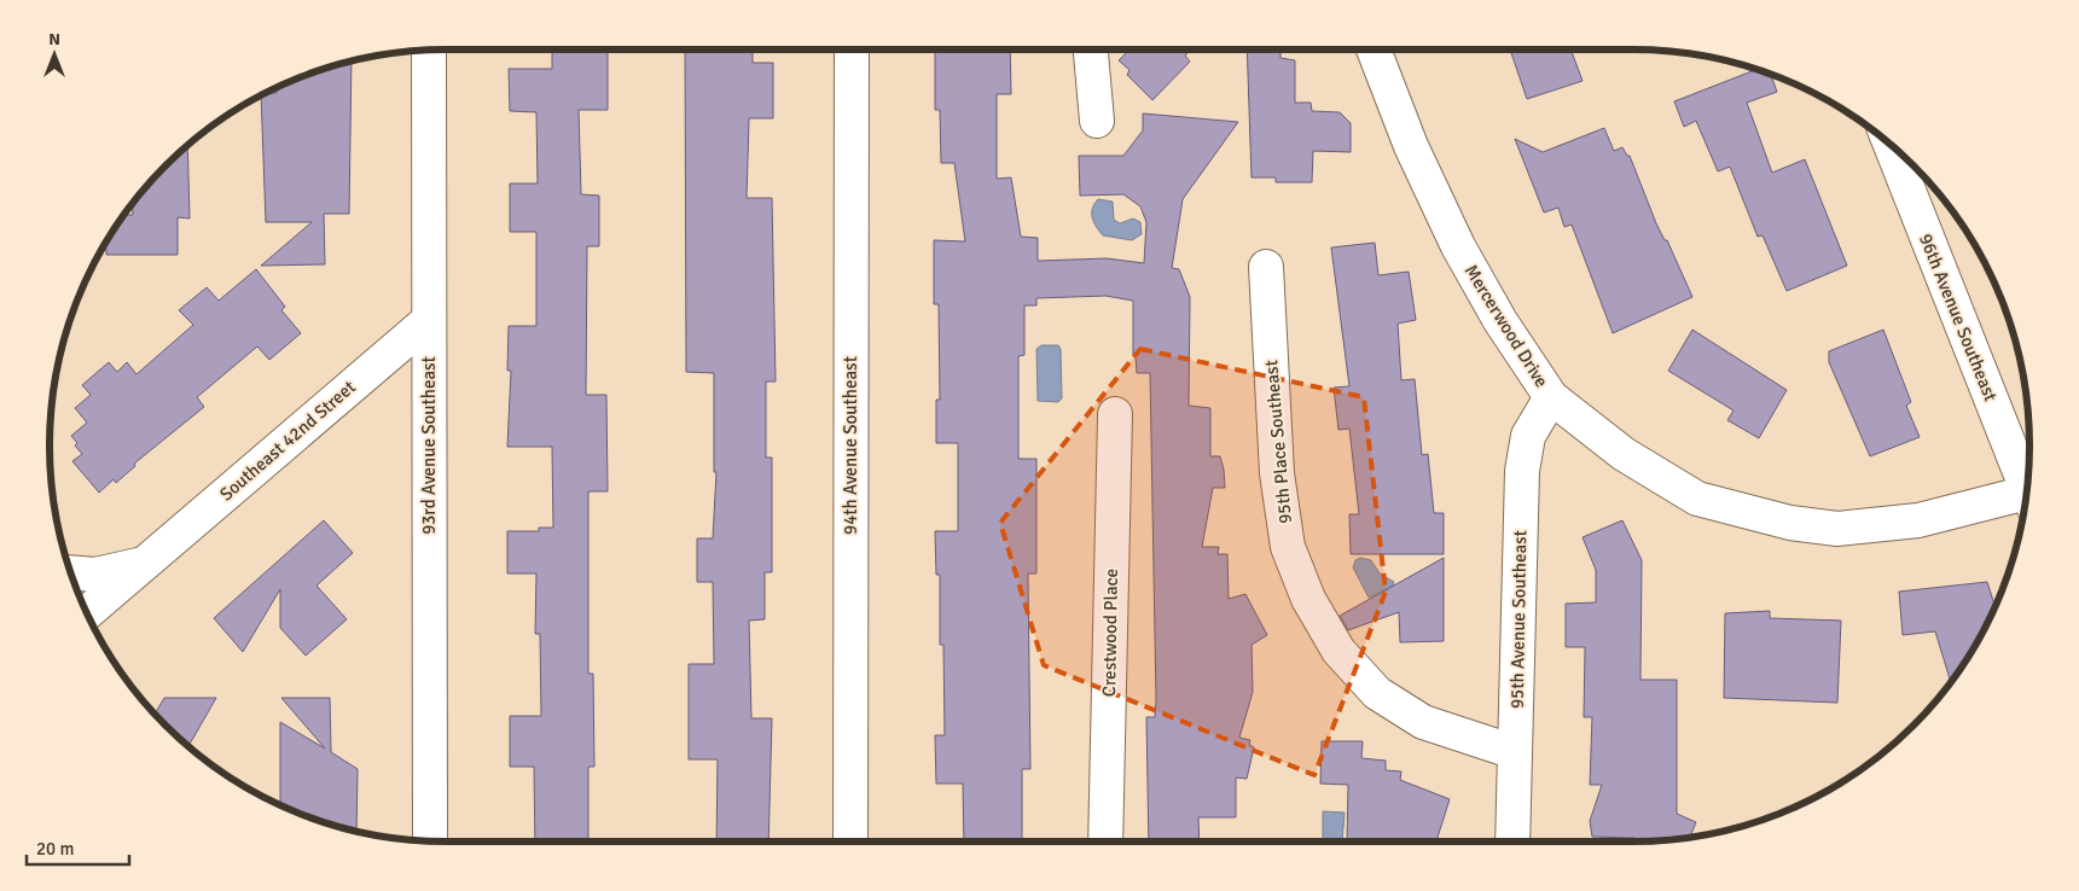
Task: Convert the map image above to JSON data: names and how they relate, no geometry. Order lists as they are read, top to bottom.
{
  "streets": {
    "street": [
      "96th Avenue Southeast",
      "Mercerwood Drive",
      "Southeast 42nd Street",
      "95th Place Southeast",
      "93rd Avenue Southeast",
      "94th Avenue Southeast",
      "95th Avenue Southeast",
      "Crestwood Place"
    ]
  },
  "crossings": [
    ["Mercerwood Drive", "95th Avenue Southeast"],
    ["Southeast 42nd Street", "93rd Avenue Southeast"],
    ["95th Place Southeast", "95th Avenue Southeast"]
  ],
  "scale_bar": "20 m",
  "north": "top"
}
